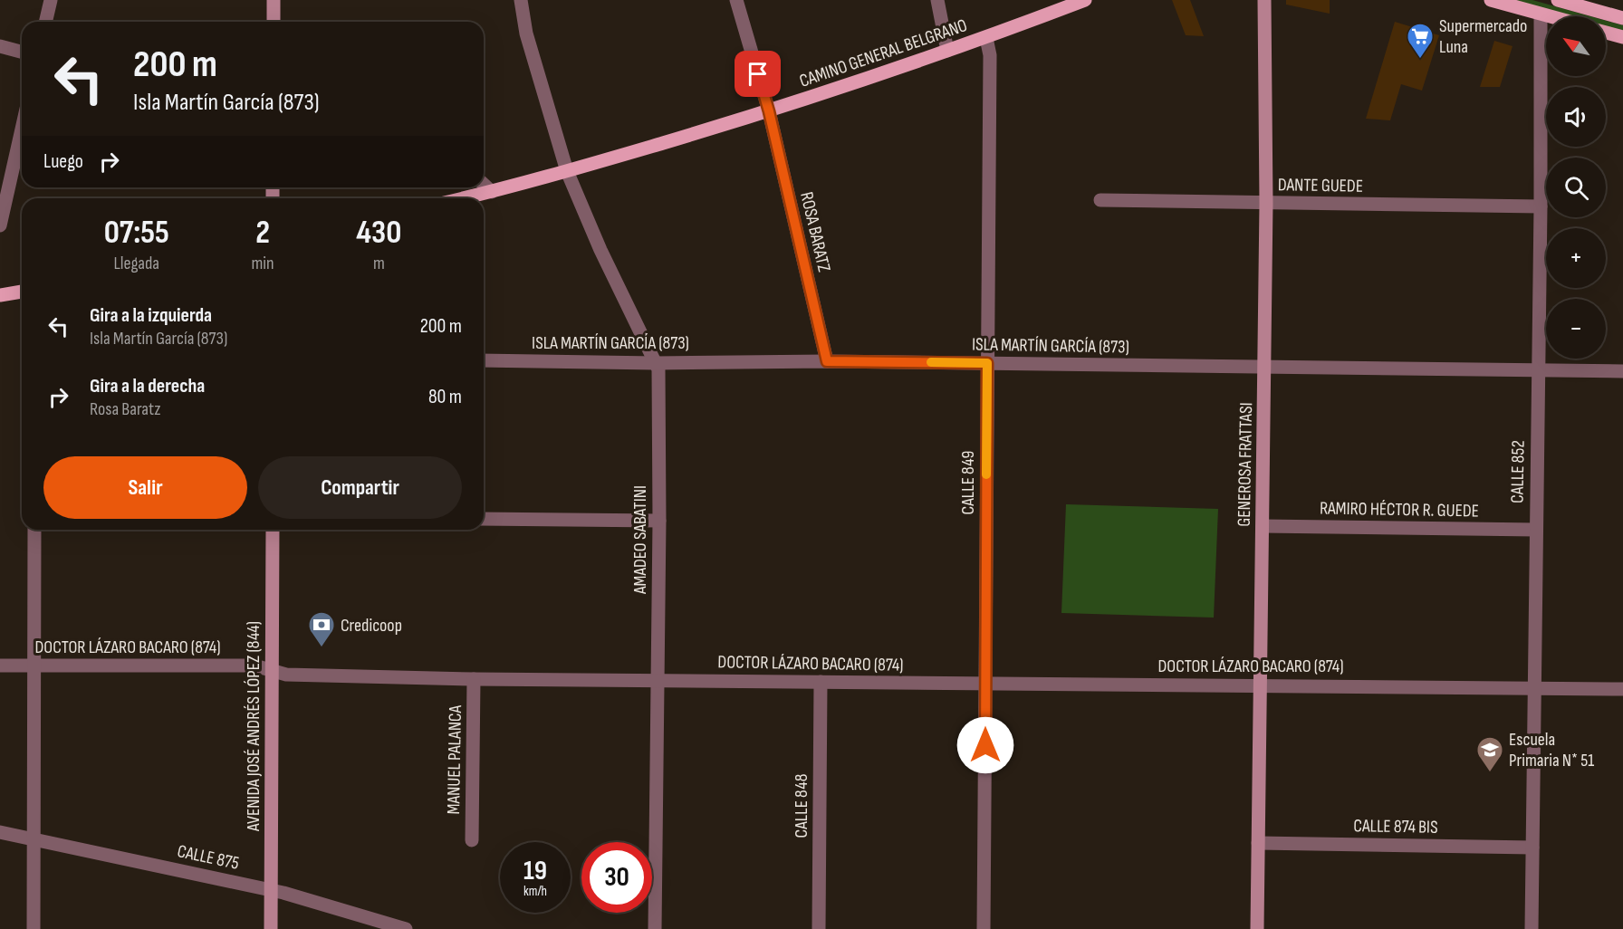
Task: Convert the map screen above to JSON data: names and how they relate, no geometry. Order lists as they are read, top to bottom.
{
  "streets": {
    "main road": ["CAMINO GENERAL BELGRANO", "GENEROSA FRATTASI", "AVENIDA JOSÉ ANDRÉS LÓPEZ (844)"],
    "street": [
      "DANTE GUEDE",
      "ROSA BARATZ",
      "ISLA MARTÍN GARCÍA (873)",
      "CALLE 852",
      "CALLE 849",
      "RAMIRO HÉCTOR R. GUEDE",
      "AMADEO SABATINI",
      "DOCTOR LÁZARO BACARO (874)",
      "MANUEL PALANCA",
      "CALLE 848",
      "CALLE 874 BIS",
      "CALLE 875"
    ]
  },
  "crossings": [
    ["CAMINO GENERAL BELGRANO", "ROSA BARATZ"],
    ["CAMINO GENERAL BELGRANO", "CALLE 849"],
    ["CAMINO GENERAL BELGRANO", "AMADEO SABATINI"],
    ["DANTE GUEDE", "GENEROSA FRATTASI"],
    ["DANTE GUEDE", "CALLE 852"],
    ["ROSA BARATZ", "ISLA MARTÍN GARCÍA (873)"],
    ["ISLA MARTÍN GARCÍA (873)", "GENEROSA FRATTASI"],
    ["ISLA MARTÍN GARCÍA (873)", "CALLE 852"],
    ["ISLA MARTÍN GARCÍA (873)", "CALLE 849"],
    ["ISLA MARTÍN GARCÍA (873)", "AMADEO SABATINI"],
    ["GENEROSA FRATTASI", "RAMIRO HÉCTOR R. GUEDE"],
    ["GENEROSA FRATTASI", "DOCTOR LÁZARO BACARO (874)"],
    ["GENEROSA FRATTASI", "CALLE 874 BIS"],
    ["CALLE 852", "RAMIRO HÉCTOR R. GUEDE"],
    ["CALLE 852", "DOCTOR LÁZARO BACARO (874)"],
    ["CALLE 852", "CALLE 874 BIS"],
    ["CALLE 849", "DOCTOR LÁZARO BACARO (874)"],
    ["AMADEO SABATINI", "DOCTOR LÁZARO BACARO (874)"],
    ["DOCTOR LÁZARO BACARO (874)", "AVENIDA JOSÉ ANDRÉS LÓPEZ (844)"],
    ["DOCTOR LÁZARO BACARO (874)", "MANUEL PALANCA"],
    ["DOCTOR LÁZARO BACARO (874)", "CALLE 848"],
    ["AVENIDA JOSÉ ANDRÉS LÓPEZ (844)", "CALLE 875"]
  ],
  "places": {
    "supermarket": ["Supermercado Luna"],
    "bank": ["Credicoop"],
    "school or university": ["Escuela Primaria N* 51"]
  },
  "north": "top left",
  "page": {
    "map_buttons": ["+", "−"],
    "turn": ["200 m", "Isla Martín García (873)"],
    "then": "Luego",
    "eta": [
      "07:55",
      "Llegada",
      "2",
      "min",
      "430",
      "m"
    ],
    "list": [
      {
        "name": "Gira a la izquierda",
        "note": "Isla Martín García (873)",
        "value": "200 m"
      },
      {
        "name": "Gira a la derecha",
        "note": "Rosa Baratz",
        "value": "80 m"
      }
    ],
    "buttons": ["Salir", "Compartir"],
    "speed": "19 km/h",
    "limit": "30"
  }
}
